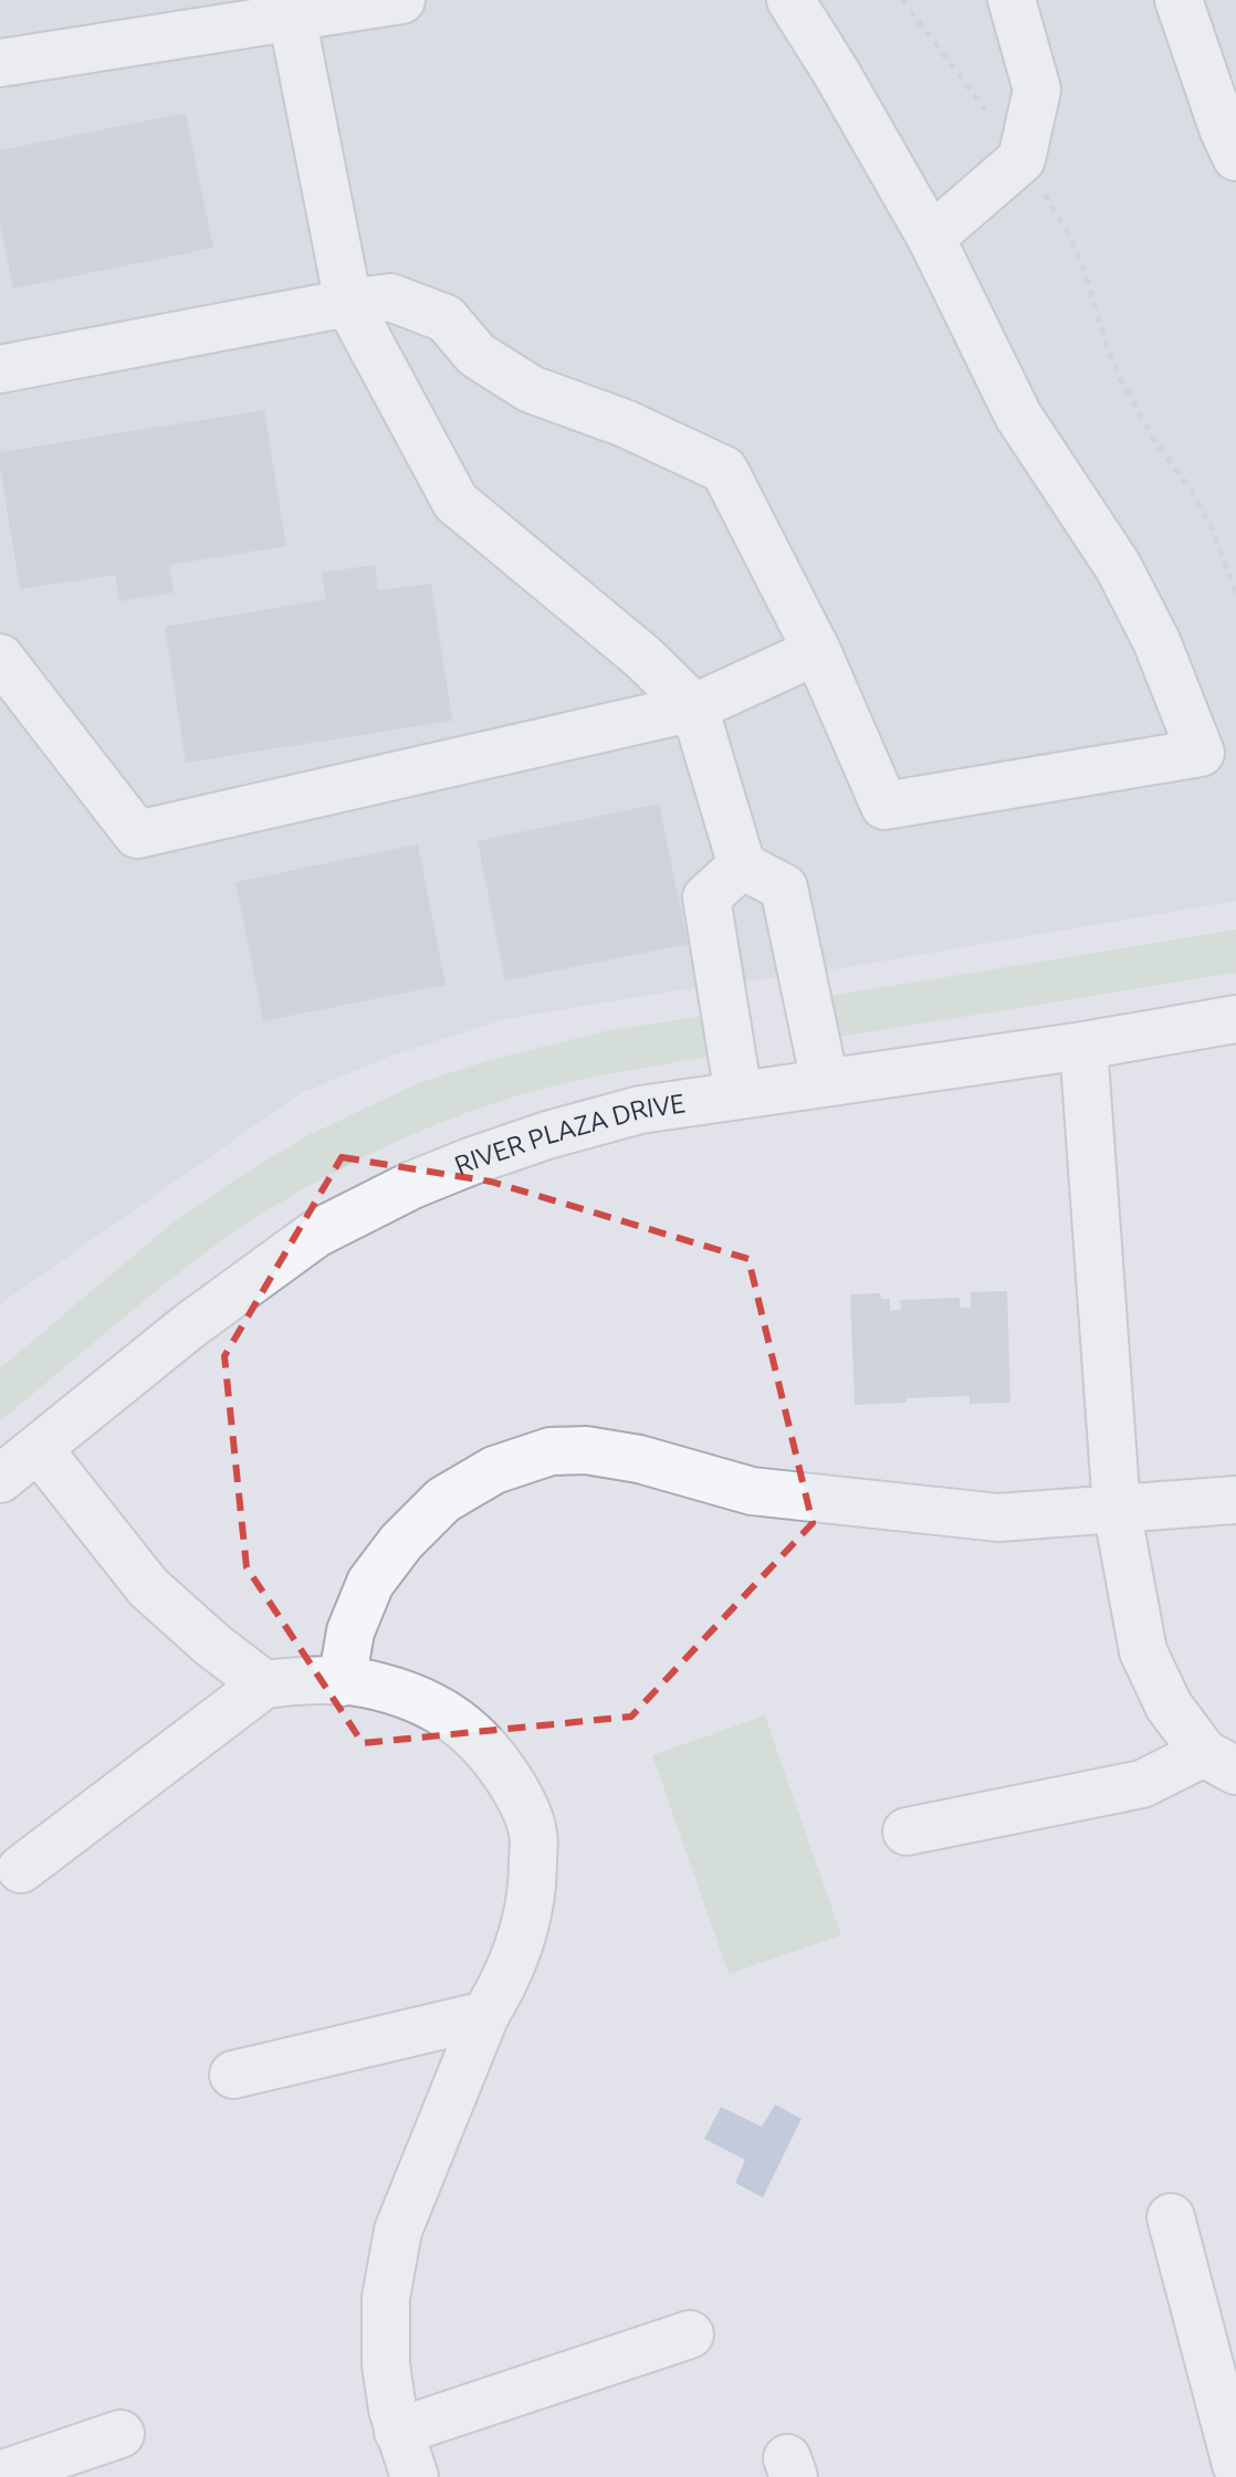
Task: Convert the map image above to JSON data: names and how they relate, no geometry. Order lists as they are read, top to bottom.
{
  "streets": {
    "street": ["RIVER PLAZA DRIVE"]
  }
}
